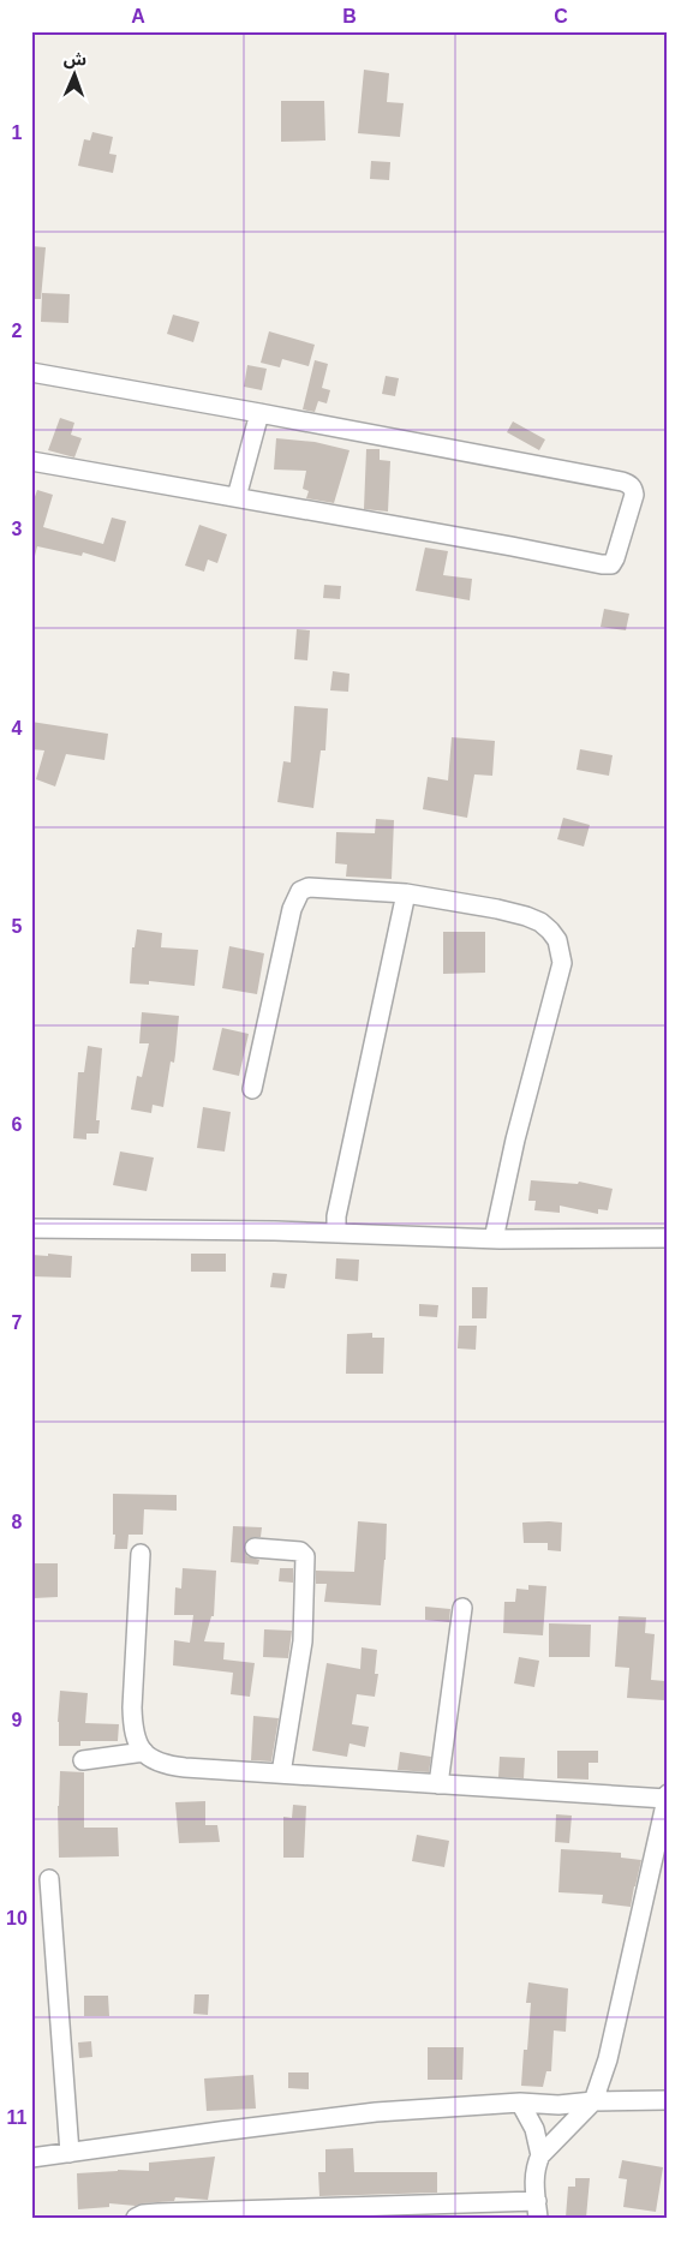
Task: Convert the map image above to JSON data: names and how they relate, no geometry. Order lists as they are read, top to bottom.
{
  "north": "top",
  "grid": {
    "columns": ["A", "B", "C"],
    "rows": [
      "1",
      "2",
      "3",
      "4",
      "5",
      "6",
      "7",
      "8",
      "9",
      "10",
      "11"
    ]
  }
}
